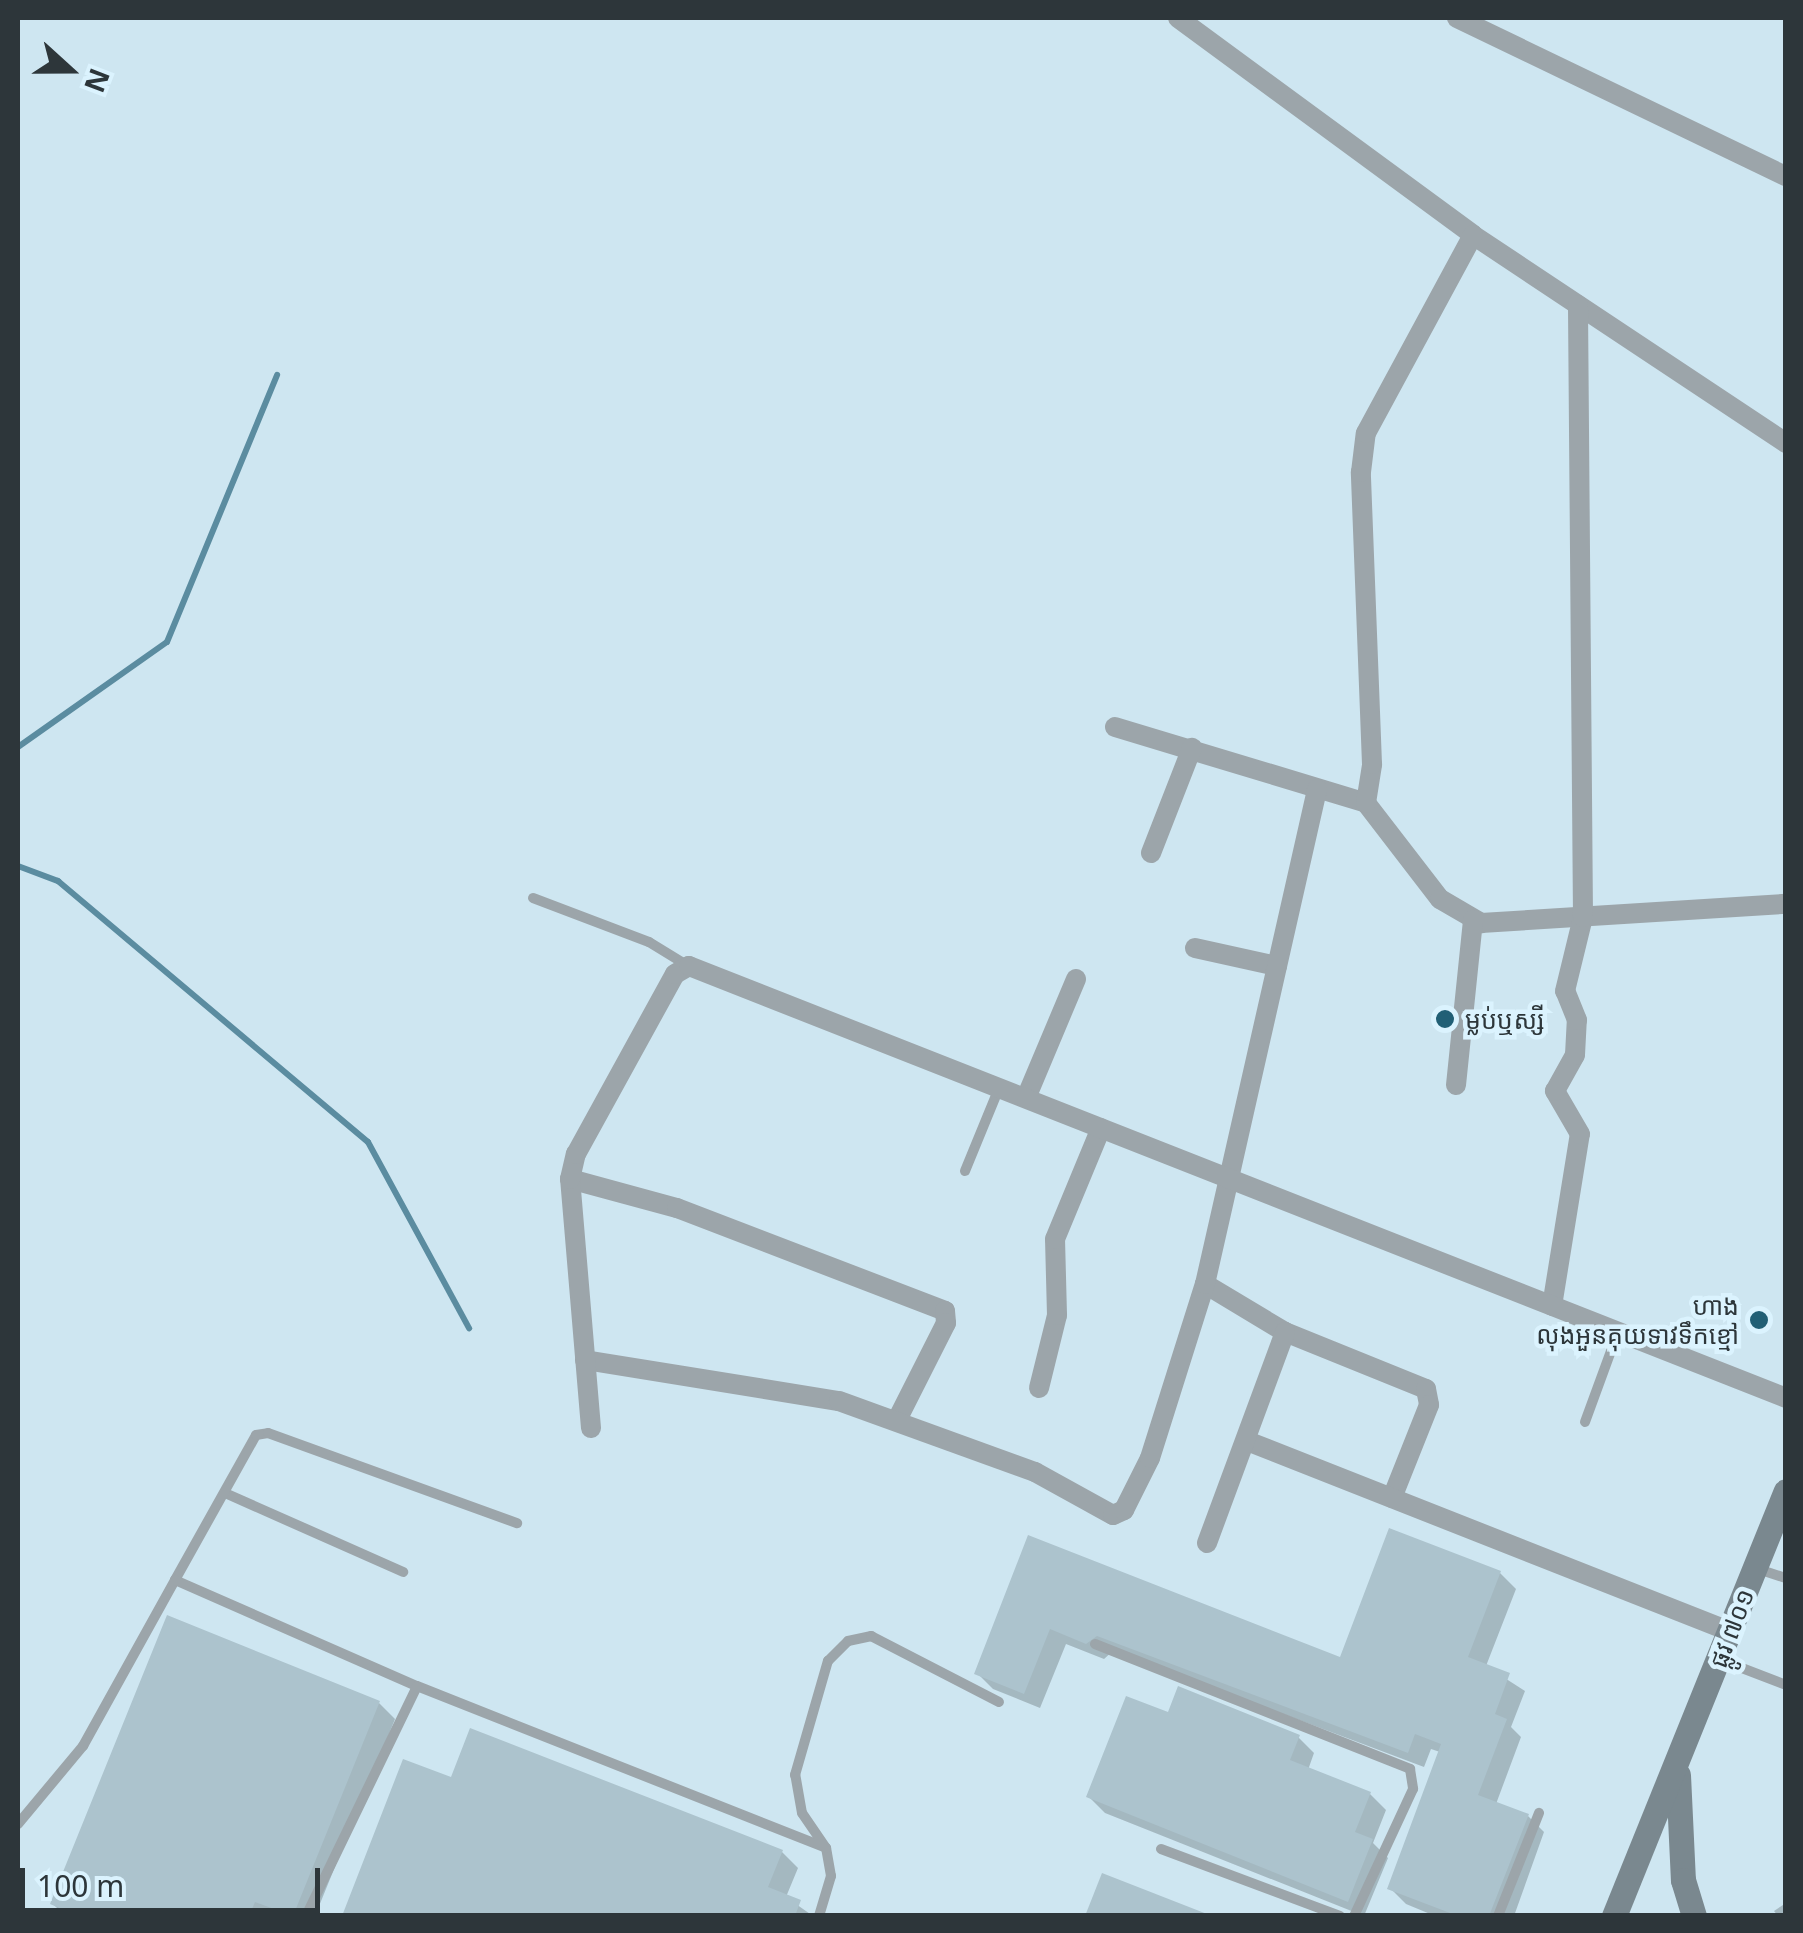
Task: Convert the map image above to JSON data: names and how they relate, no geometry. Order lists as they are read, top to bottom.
{
  "streets": {
    "main road": ["ផ្លូវ ៧០១"]
  },
  "places": ["ម្លប់ឬស្សី", "ហាង លុងអួនគុយទាវទឹកខ្មៅ"],
  "scale_bar": "100 m",
  "north": "right"
}
